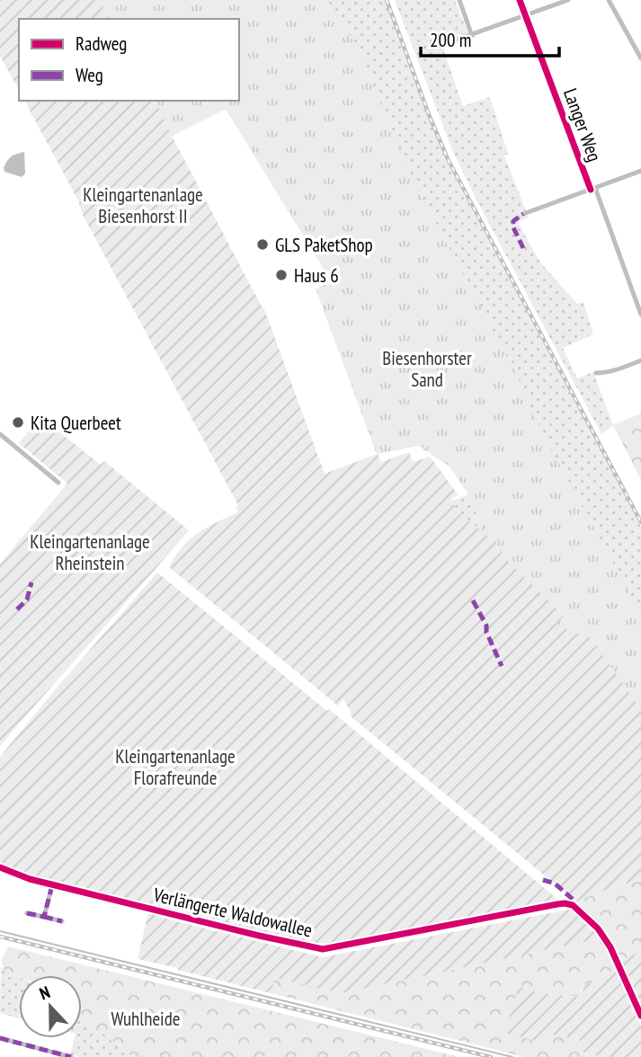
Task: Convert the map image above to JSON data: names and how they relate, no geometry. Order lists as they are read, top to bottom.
{
  "streets": {
    "street": ["Langer Weg", "Verlängerte Waldowallee"]
  },
  "parks": [
    "Kleingartenanlage Biesenhorst II",
    "Biesenhorster Sand",
    "Kleingartenanlage Rheinstein",
    "Kleingartenanlage Florafreunde",
    "Wuhlheide"
  ],
  "places": ["GLS PaketShop", "Haus 6", "Kita Querbeet"],
  "legend": ["Radweg", "Weg"],
  "scale_bar": "200 m",
  "north": "top"
}
